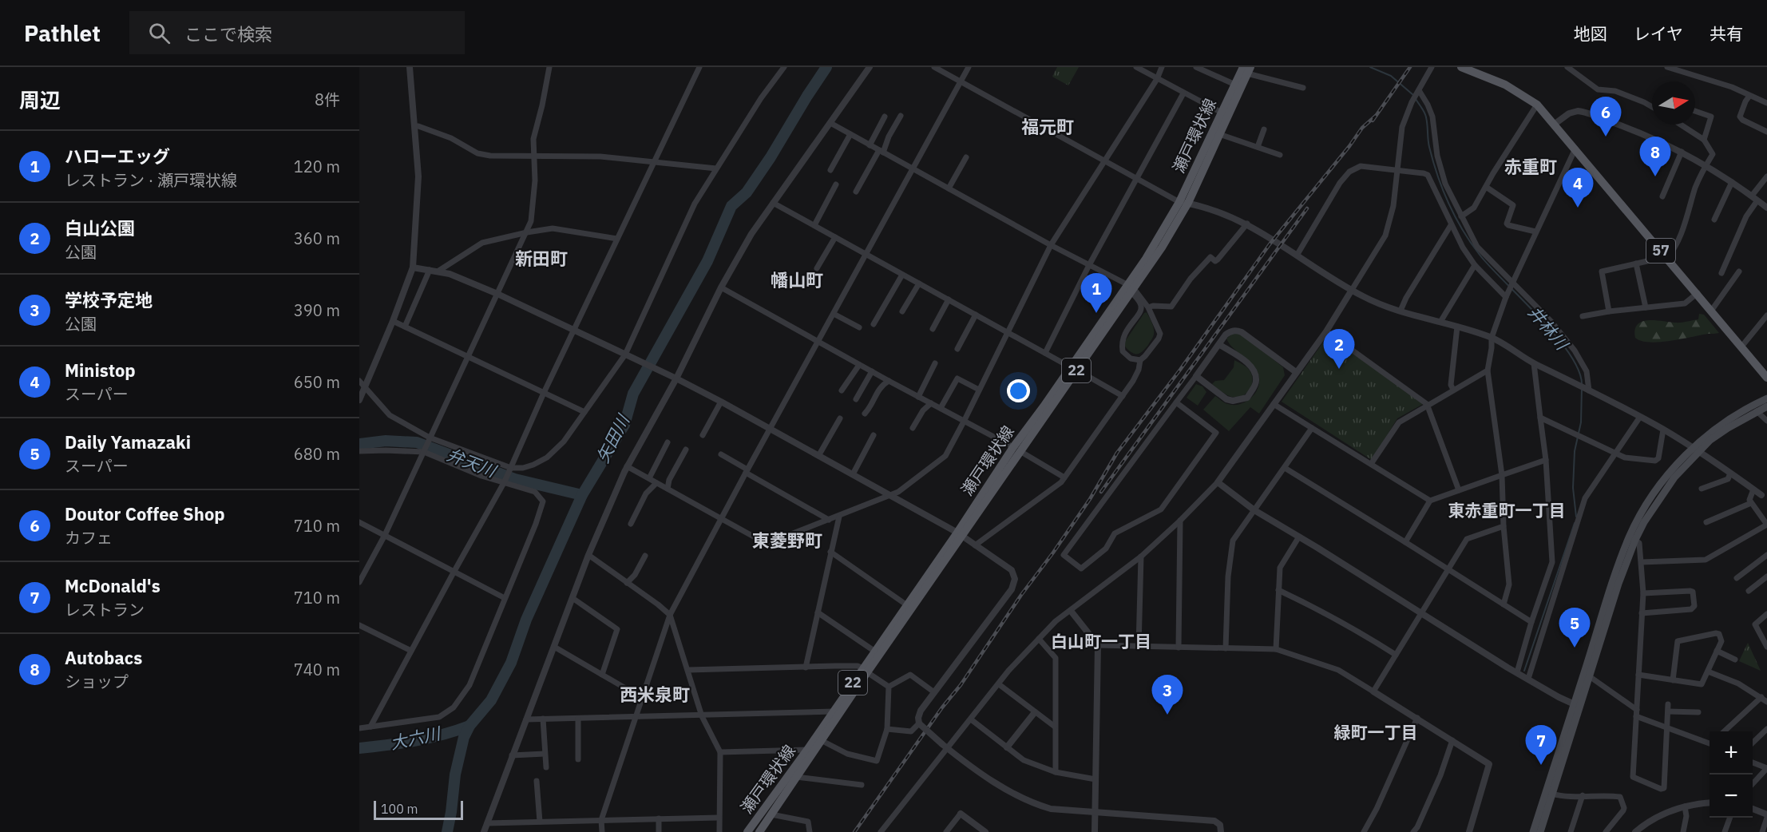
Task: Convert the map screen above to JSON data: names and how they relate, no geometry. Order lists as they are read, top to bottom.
{
  "streets": {
    "main road": ["瀬戸環状線", "57", "22"]
  },
  "districts": [
    "福元町",
    "赤重町",
    "新田町",
    "幡山町",
    "東赤重町一丁目",
    "東菱野町",
    "白山町一丁目",
    "西米泉町",
    "緑町一丁目"
  ],
  "water": [
    "井林川",
    "矢田川",
    "弁天川",
    "大六川"
  ],
  "scale_bar": "100 m",
  "north": "right",
  "page": {
    "header": "Pathlet",
    "search": "ここで検索",
    "nav": ["地図", "レイヤ", "共有"],
    "heading": ["周辺", "8件"],
    "pins": [
      "6",
      "8",
      "4",
      "1",
      "2",
      "5",
      "3",
      "7"
    ],
    "list": [
      {
        "mark": "1",
        "name": "ハローエッグ",
        "note": "レストラン · 瀬戸環状線",
        "value": "120 m"
      },
      {
        "mark": "2",
        "name": "白山公園",
        "note": "公園",
        "value": "360 m"
      },
      {
        "mark": "3",
        "name": "学校予定地",
        "note": "公園",
        "value": "390 m"
      },
      {
        "mark": "4",
        "name": "Ministop",
        "note": "スーパー",
        "value": "650 m"
      },
      {
        "mark": "5",
        "name": "Daily Yamazaki",
        "note": "スーパー",
        "value": "680 m"
      },
      {
        "mark": "6",
        "name": "Doutor Coffee Shop",
        "note": "カフェ",
        "value": "710 m"
      },
      {
        "mark": "7",
        "name": "McDonald's",
        "note": "レストラン",
        "value": "710 m"
      },
      {
        "mark": "8",
        "name": "Autobacs",
        "note": "ショップ",
        "value": "740 m"
      }
    ],
    "map_buttons": ["+", "−"],
    "scale": "100 m"
  }
}
